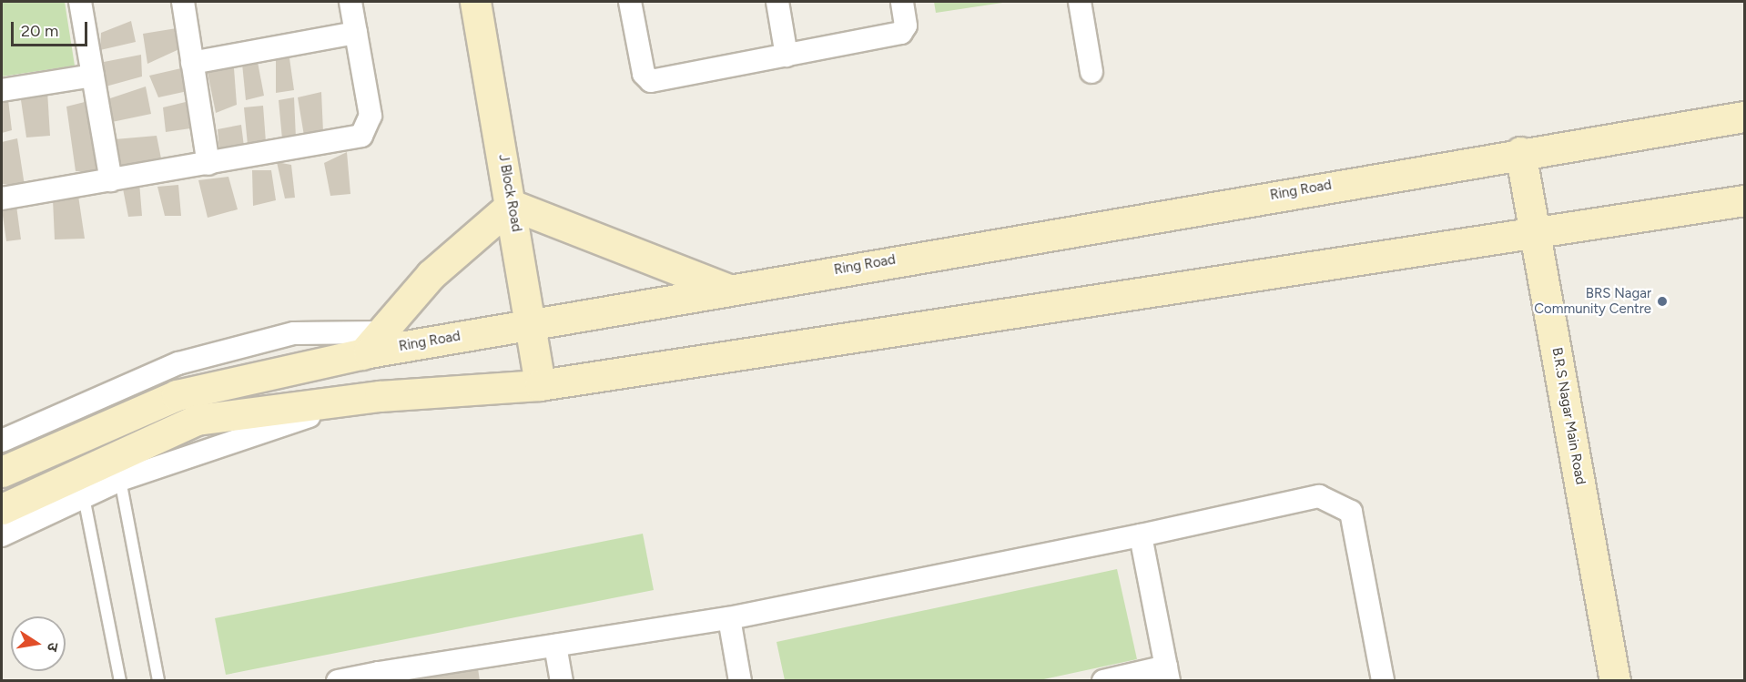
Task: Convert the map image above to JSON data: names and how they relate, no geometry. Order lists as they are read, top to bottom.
{
  "streets": {
    "street": ["Ring Road", "J Block Road", "B.R.S Nagar Main Road"]
  },
  "crossings": [
    ["Ring Road", "J Block Road"],
    ["Ring Road", "B.R.S Nagar Main Road"]
  ],
  "places": ["BRS Nagar Community Centre"],
  "scale_bar": "20 m",
  "north": "right"
}
